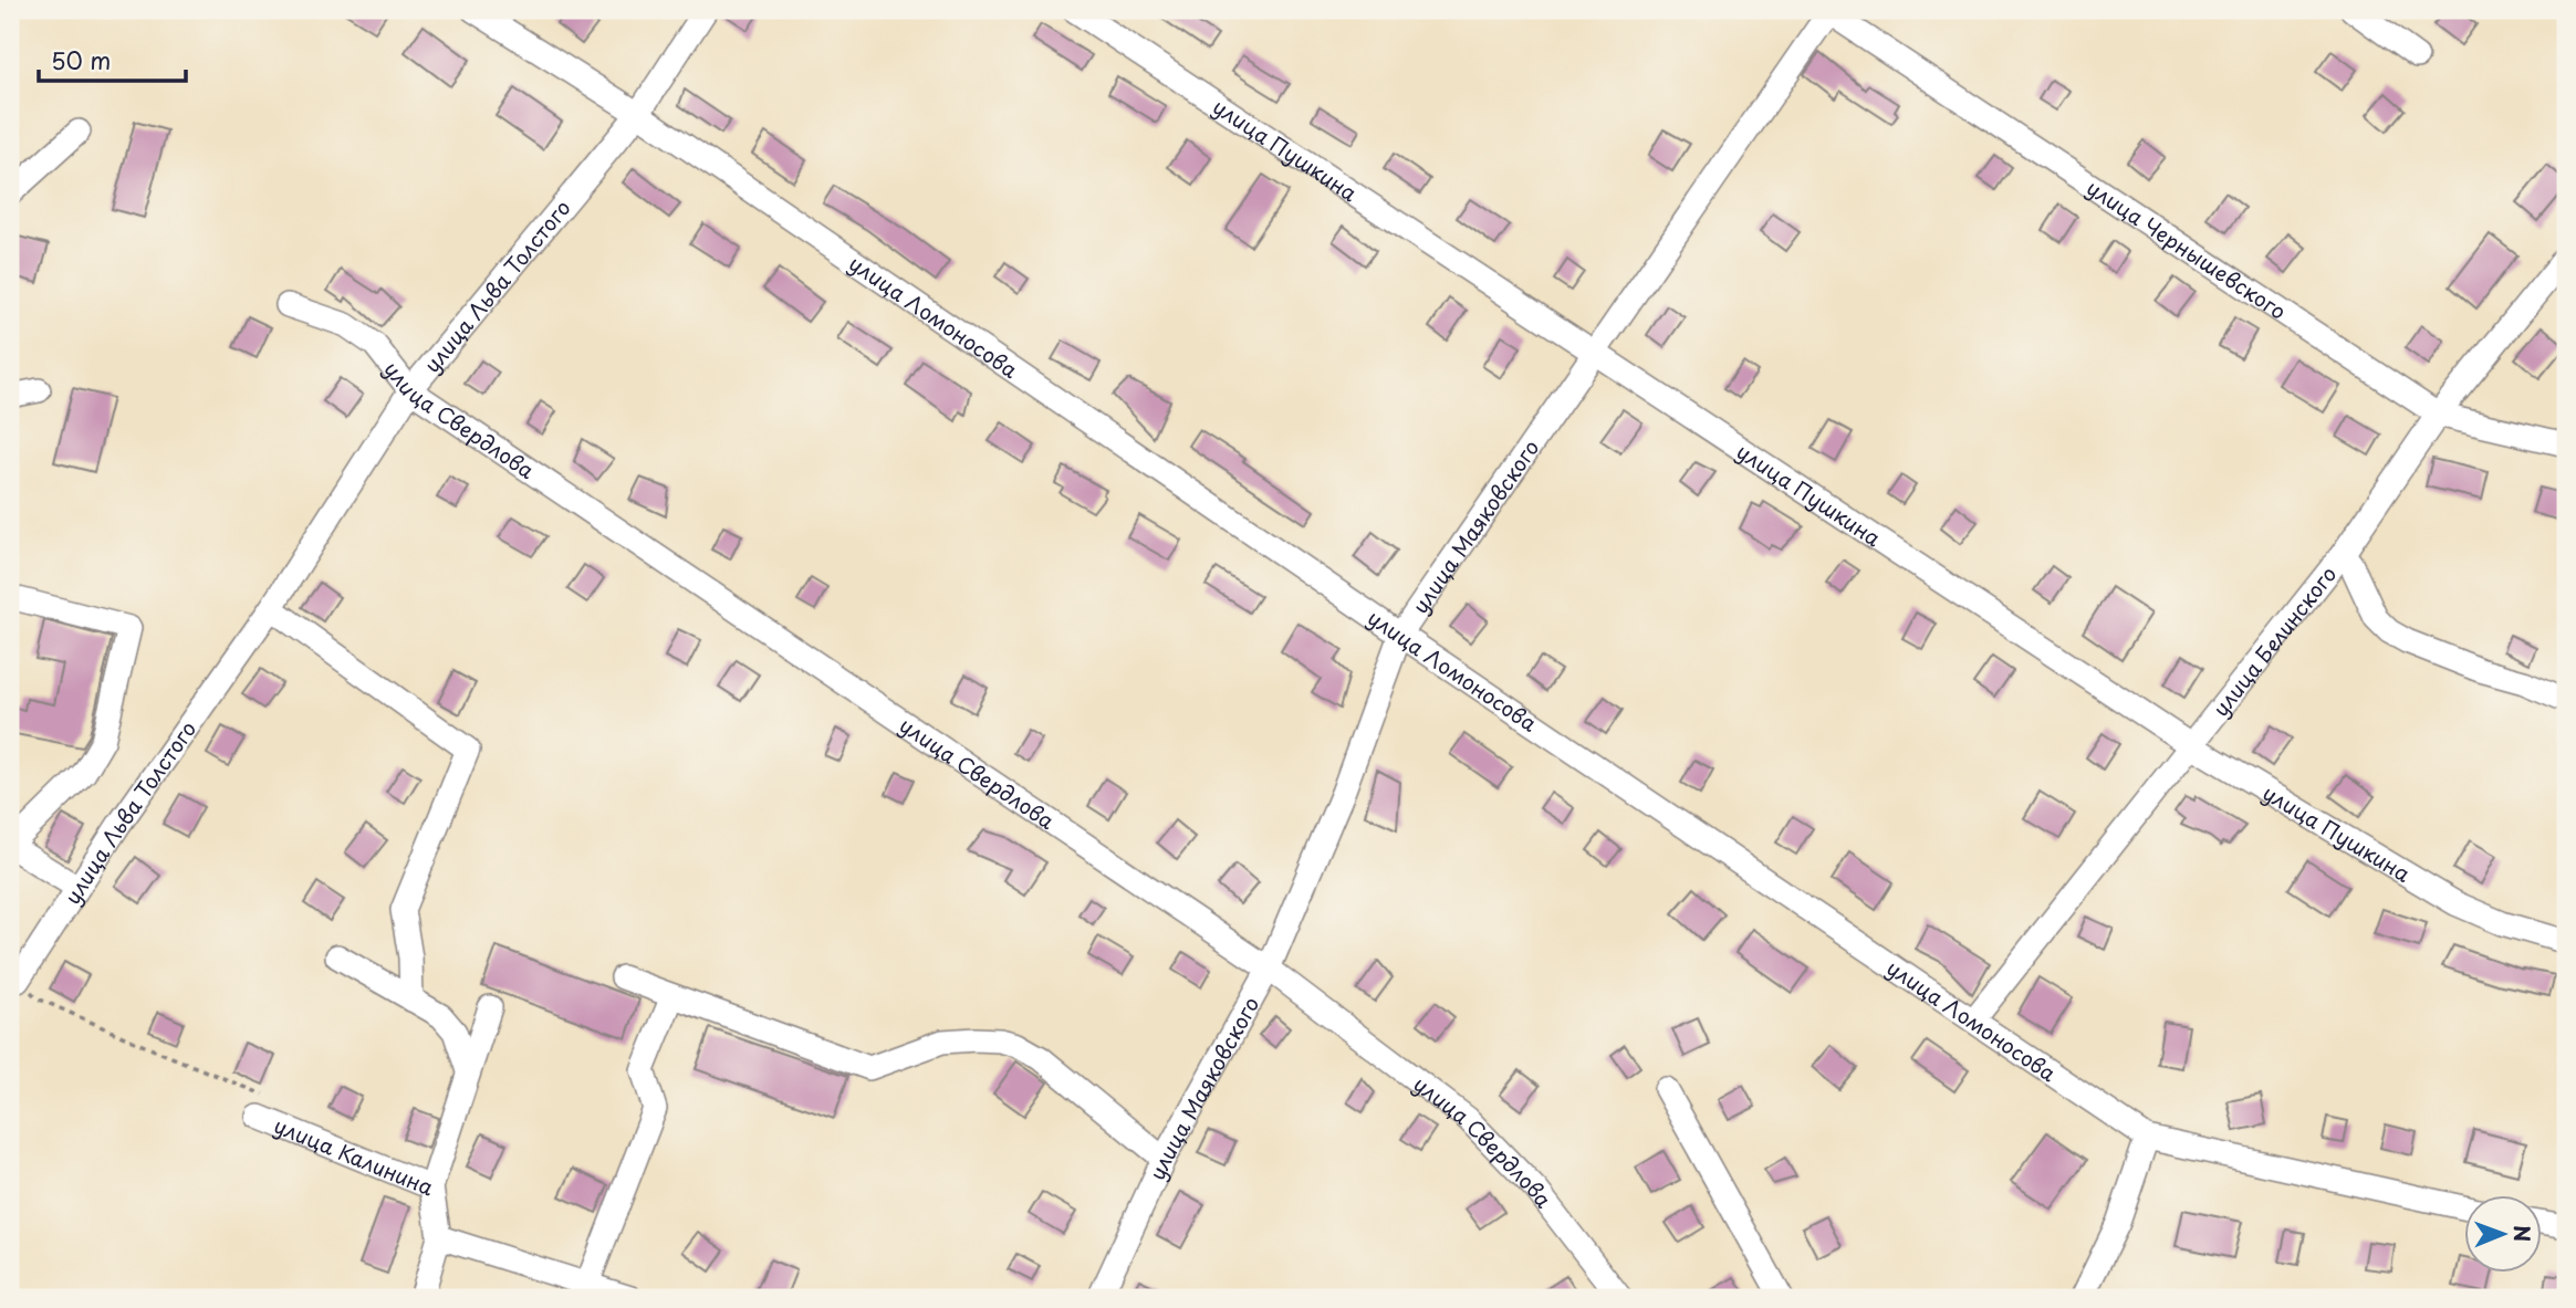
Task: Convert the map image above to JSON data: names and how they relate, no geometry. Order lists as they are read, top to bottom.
{
  "streets": {
    "street": [
      "улица Пушкина",
      "улица Чернышевского",
      "улица Льва Толстого",
      "улица Ломоносова",
      "улица Свердлова",
      "улица Маяковского",
      "улица Белинского",
      "улица Калинина"
    ]
  },
  "crossings": [
    ["улица Пушкина", "улица Маяковского"],
    ["улица Пушкина", "улица Белинского"],
    ["улица Чернышевского", "улица Маяковского"],
    ["улица Чернышевского", "улица Белинского"],
    ["улица Льва Толстого", "улица Ломоносова"],
    ["улица Льва Толстого", "улица Свердлова"],
    ["улица Ломоносова", "улица Маяковского"],
    ["улица Ломоносова", "улица Белинского"],
    ["улица Свердлова", "улица Маяковского"]
  ],
  "scale_bar": "50 m",
  "north": "right"
}
